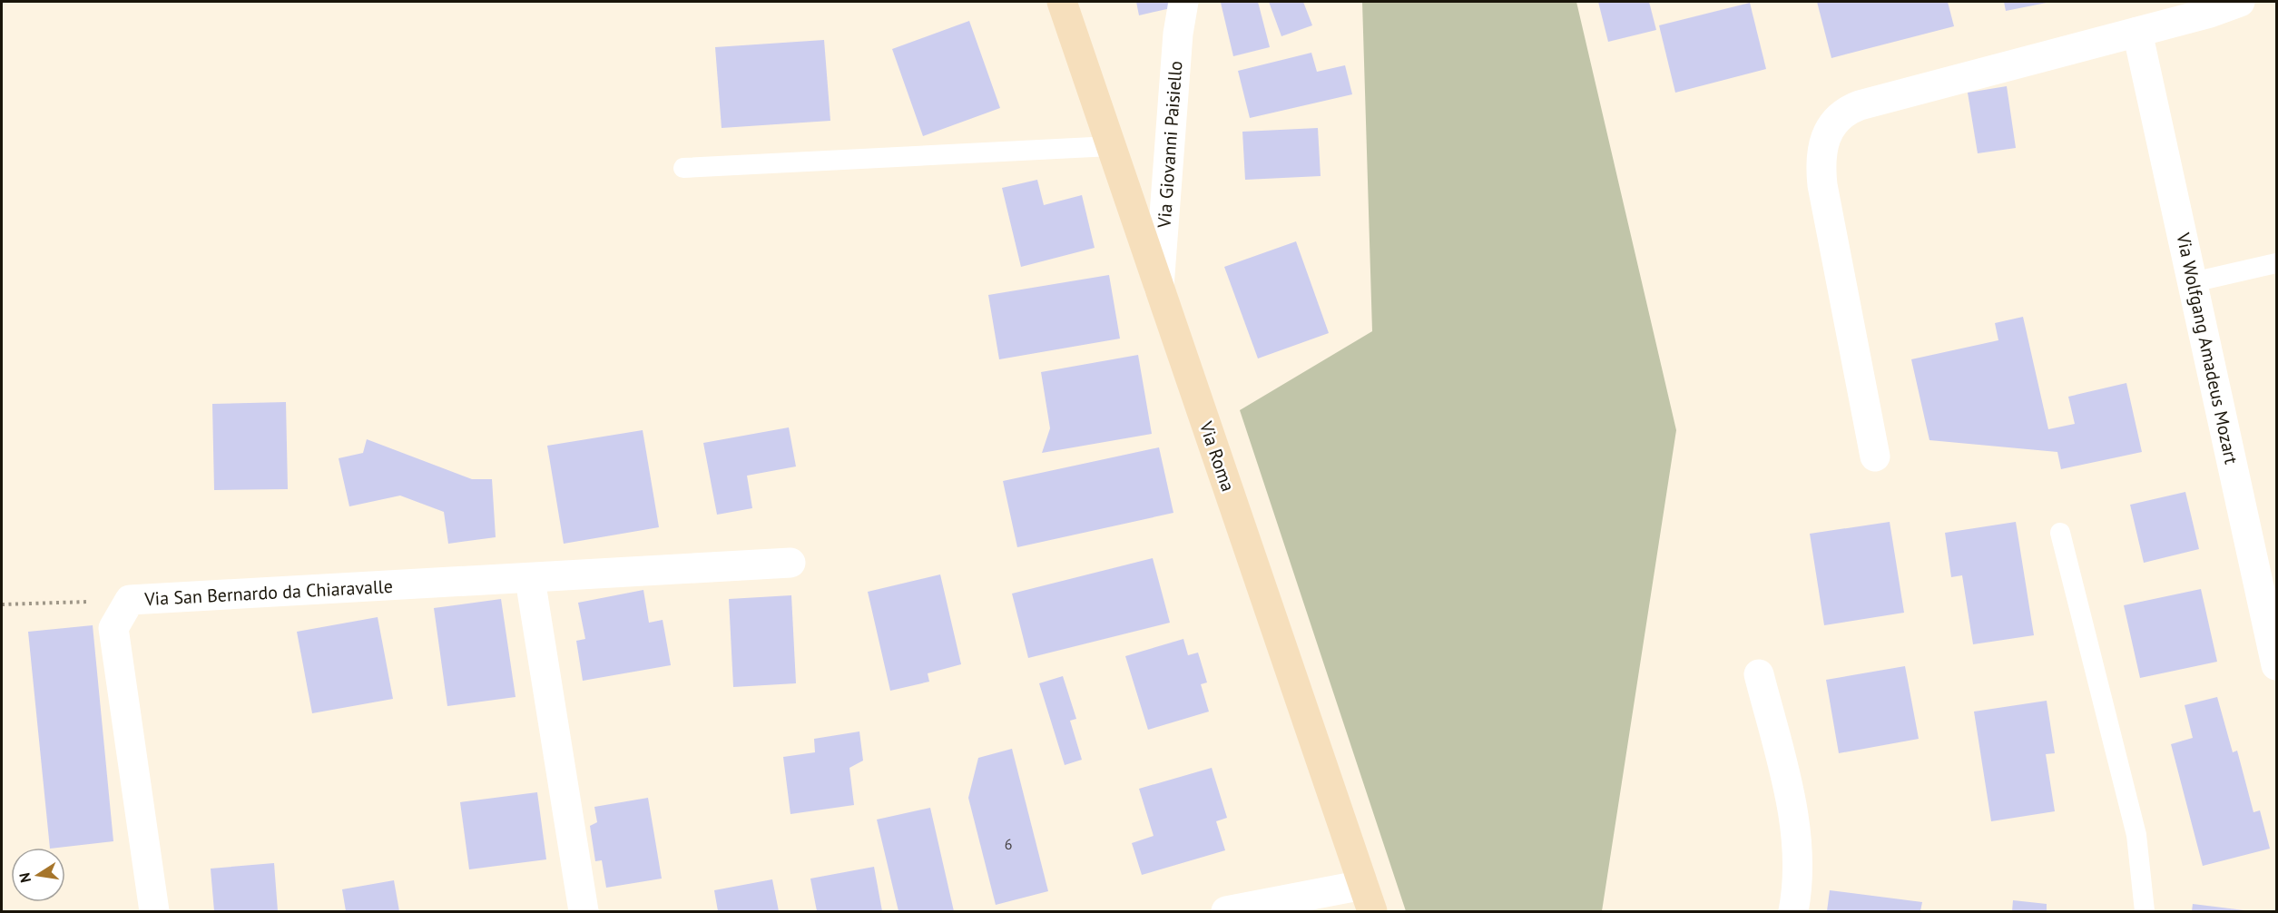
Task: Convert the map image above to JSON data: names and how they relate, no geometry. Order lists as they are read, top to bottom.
{
  "streets": {
    "street": [
      "Via Giovanni Paisiello",
      "Via Wolfgang Amadeus Mozart",
      "Via Roma",
      "Via San Bernardo da Chiaravalle"
    ]
  },
  "crossings": [
    ["Via Giovanni Paisiello", "Via Roma"]
  ],
  "house_numbers": ["6"],
  "north": "left"
}
